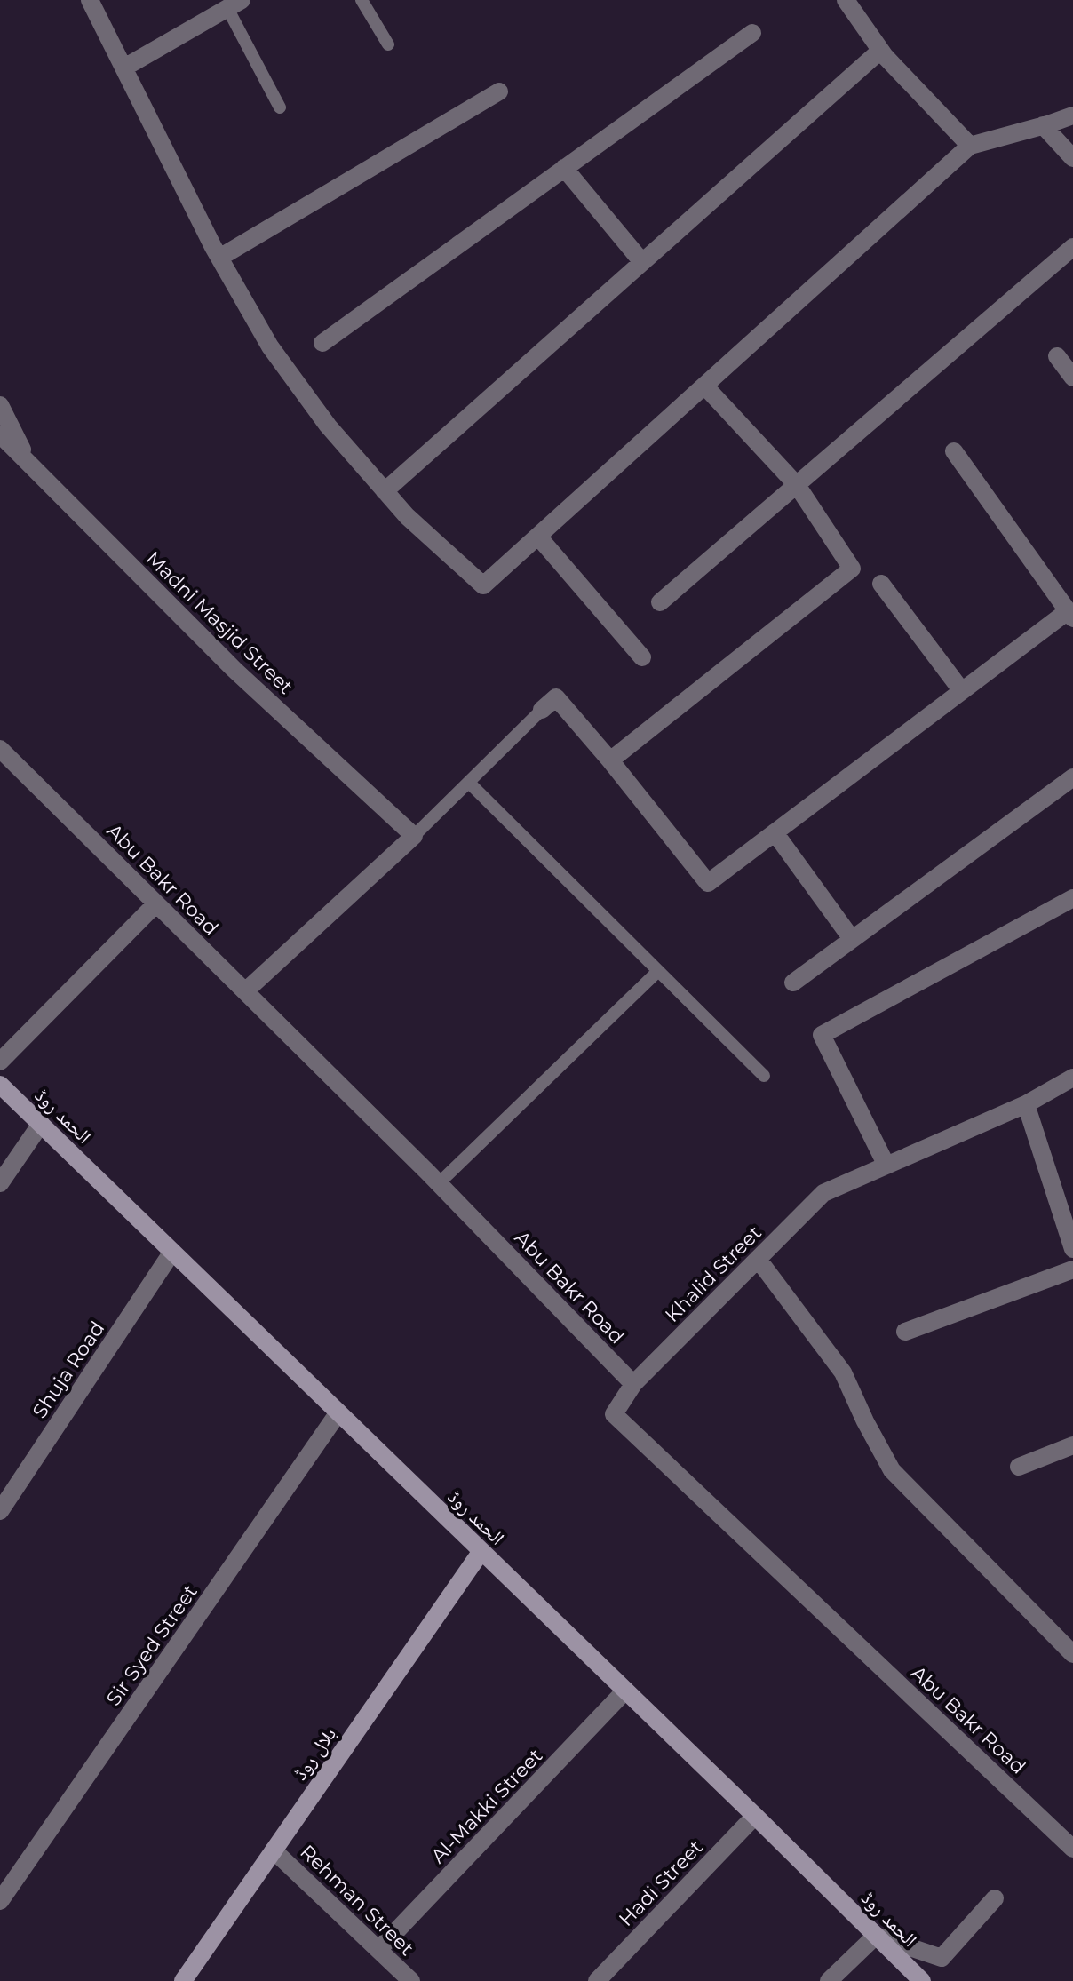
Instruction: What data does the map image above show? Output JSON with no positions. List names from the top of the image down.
{
  "streets": {
    "street": [
      "Madni Masjid Street",
      "Abu Bakr Road",
      "الحمد روڈ",
      "Khalid Street",
      "Shuja Road",
      "Sir Syed Street",
      "بلال روڈ",
      "Al-Makki Street",
      "Hadi Street",
      "Rehman Street"
    ]
  },
  "crossings": [
    ["Abu Bakr Road", "Khalid Street"],
    ["الحمد روڈ", "Shuja Road"],
    ["الحمد روڈ", "Sir Syed Street"],
    ["الحمد روڈ", "بلال روڈ"],
    ["الحمد روڈ", "Al-Makki Street"],
    ["الحمد روڈ", "Hadi Street"],
    ["بلال روڈ", "Rehman Street"],
    ["Al-Makki Street", "Rehman Street"]
  ]
}
